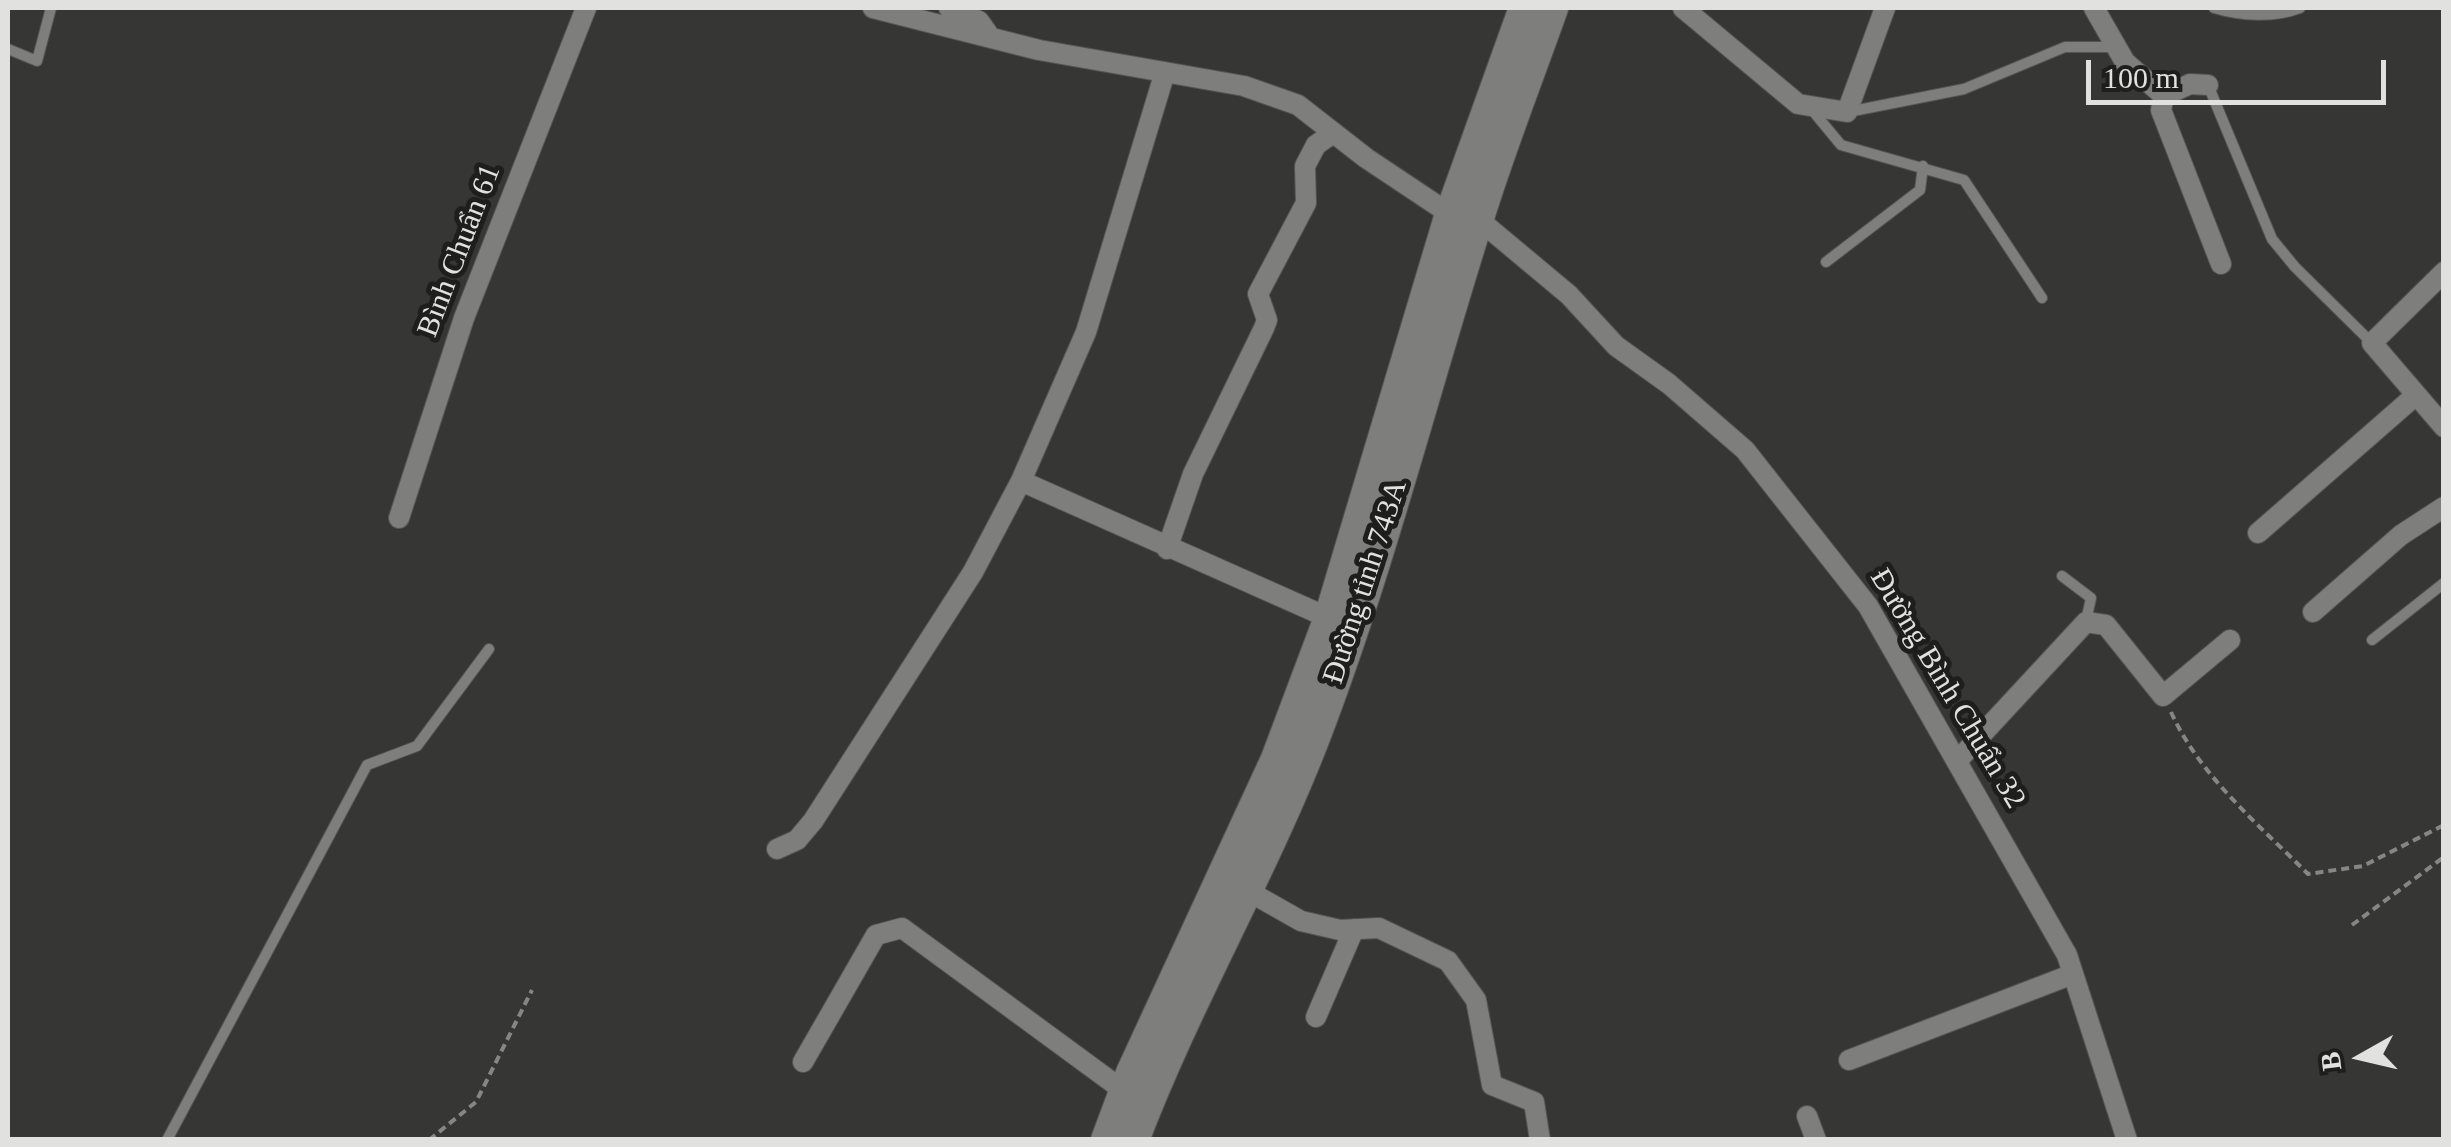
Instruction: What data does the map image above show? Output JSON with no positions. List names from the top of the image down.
{
  "streets": {
    "main road": ["Đường tỉnh 743A"],
    "street": ["Bình Chuẩn 61", "Đường Bình Chuẩn 32"]
  },
  "crossings": [
    ["Đường tỉnh 743A", "Đường Bình Chuẩn 32"]
  ],
  "scale_bar": "100 m",
  "north": "left"
}
